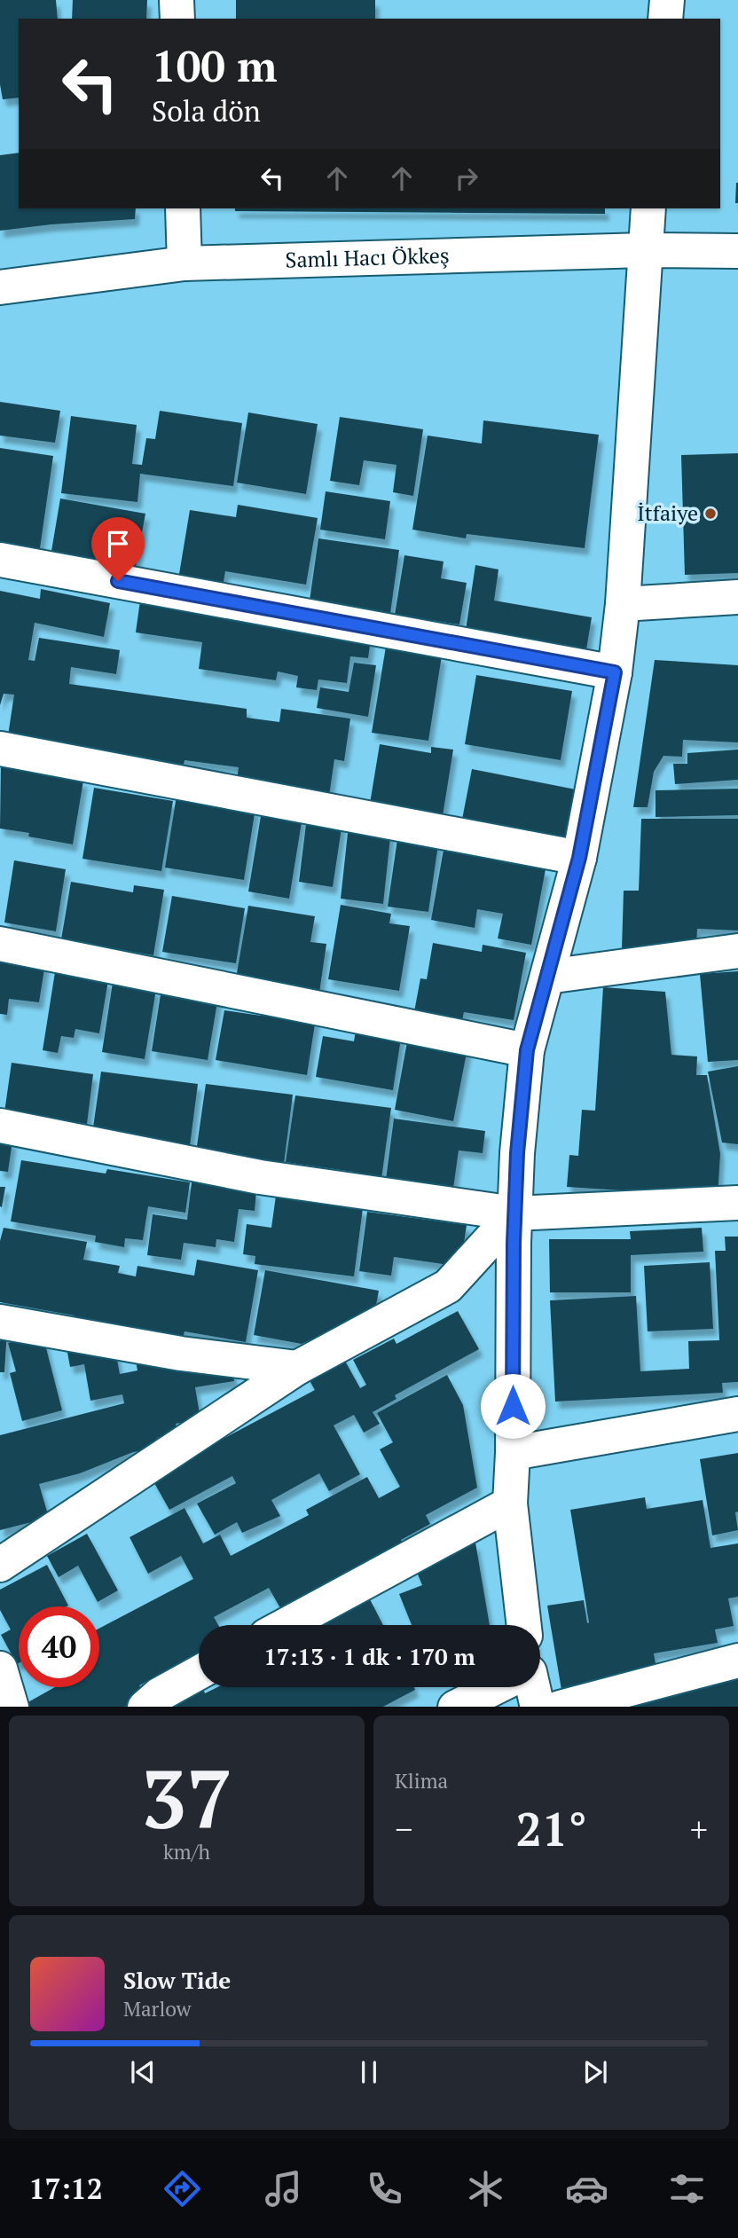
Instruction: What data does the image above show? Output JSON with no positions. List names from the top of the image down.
{
  "streets": {
    "street": ["Samlı Hacı Ökkeş"]
  },
  "places": ["İtfaiye"],
  "page": {
    "turn": ["100 m", "Sola dön"],
    "limit": "40",
    "trip": "17:13 · 1 dk · 170 m",
    "tile": [
      ["37", "km/h"],
      "Klima"
    ],
    "heat": ["−", "21°", "+"],
    "song": ["Slow Tide", "Marlow"],
    "tabs": "17:12"
  }
}
